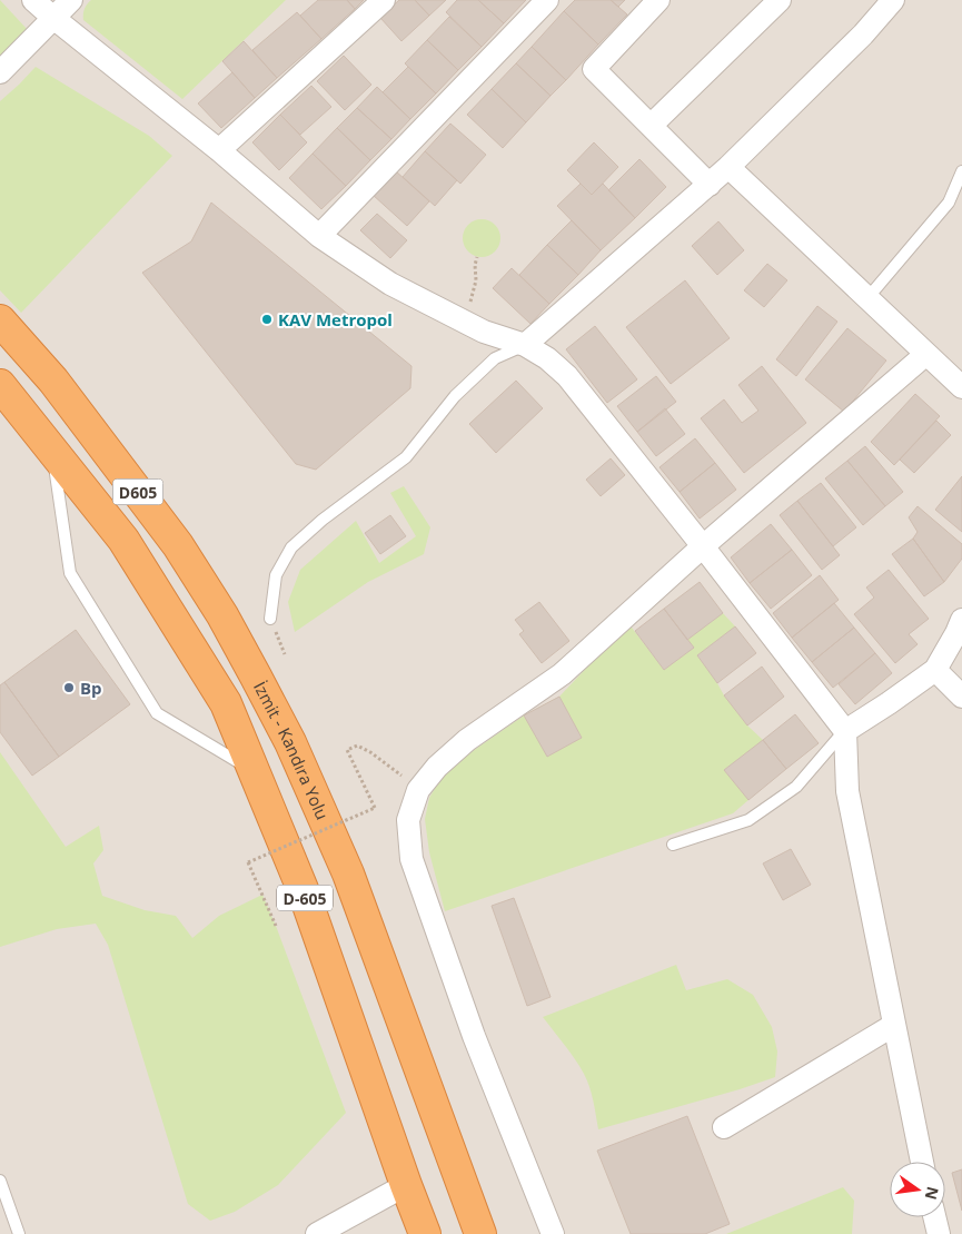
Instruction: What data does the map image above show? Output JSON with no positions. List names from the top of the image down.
{
  "streets": {
    "highway": ["D605", "İzmit - Kandıra Yolu", "D-605"]
  },
  "crossings": [
    ["D605", "D-605"]
  ],
  "places": ["KAV Metropol", "Bp"],
  "north": "right"
}
